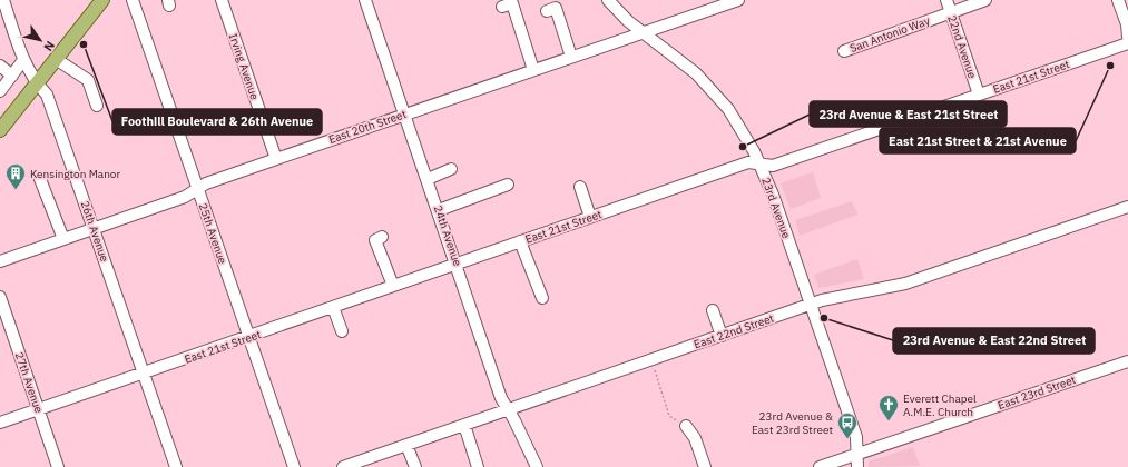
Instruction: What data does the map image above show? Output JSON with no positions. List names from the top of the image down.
{
  "streets": {
    "street": [
      "San Antonio Way",
      "22nd Avenue",
      "Irving Avenue",
      "East 21st Street",
      "East 20th Street",
      "23rd Avenue",
      "26th Avenue",
      "25th Avenue",
      "24th Avenue",
      "East 22nd Street",
      "27th Avenue",
      "East 23rd Street"
    ]
  },
  "crossings": [
    ["San Antonio Way", "22nd Avenue"],
    ["22nd Avenue", "East 21st Street"],
    ["Irving Avenue", "East 20th Street"],
    ["East 21st Street", "23rd Avenue"],
    ["East 21st Street", "26th Avenue"],
    ["East 21st Street", "25th Avenue"],
    ["East 21st Street", "24th Avenue"],
    ["East 21st Street", "27th Avenue"],
    ["East 20th Street", "23rd Avenue"],
    ["East 20th Street", "26th Avenue"],
    ["East 20th Street", "25th Avenue"],
    ["East 20th Street", "24th Avenue"],
    ["23rd Avenue", "East 22nd Street"],
    ["23rd Avenue", "East 23rd Street"],
    ["24th Avenue", "East 22nd Street"]
  ],
  "places": {
    "other": [
      "Foothill Boulevard & 26th Avenue",
      "East 21st Street & 21st Avenue",
      "23rd Avenue & East 21st Street",
      "23rd Avenue & East 22nd Street"
    ],
    "building": ["Kensington Manor"],
    "church": ["Everett Chapel A.M.E. Church"],
    "bus stop": ["23rd Avenue & East 23rd Street"]
  },
  "north": "bottom right"
}
